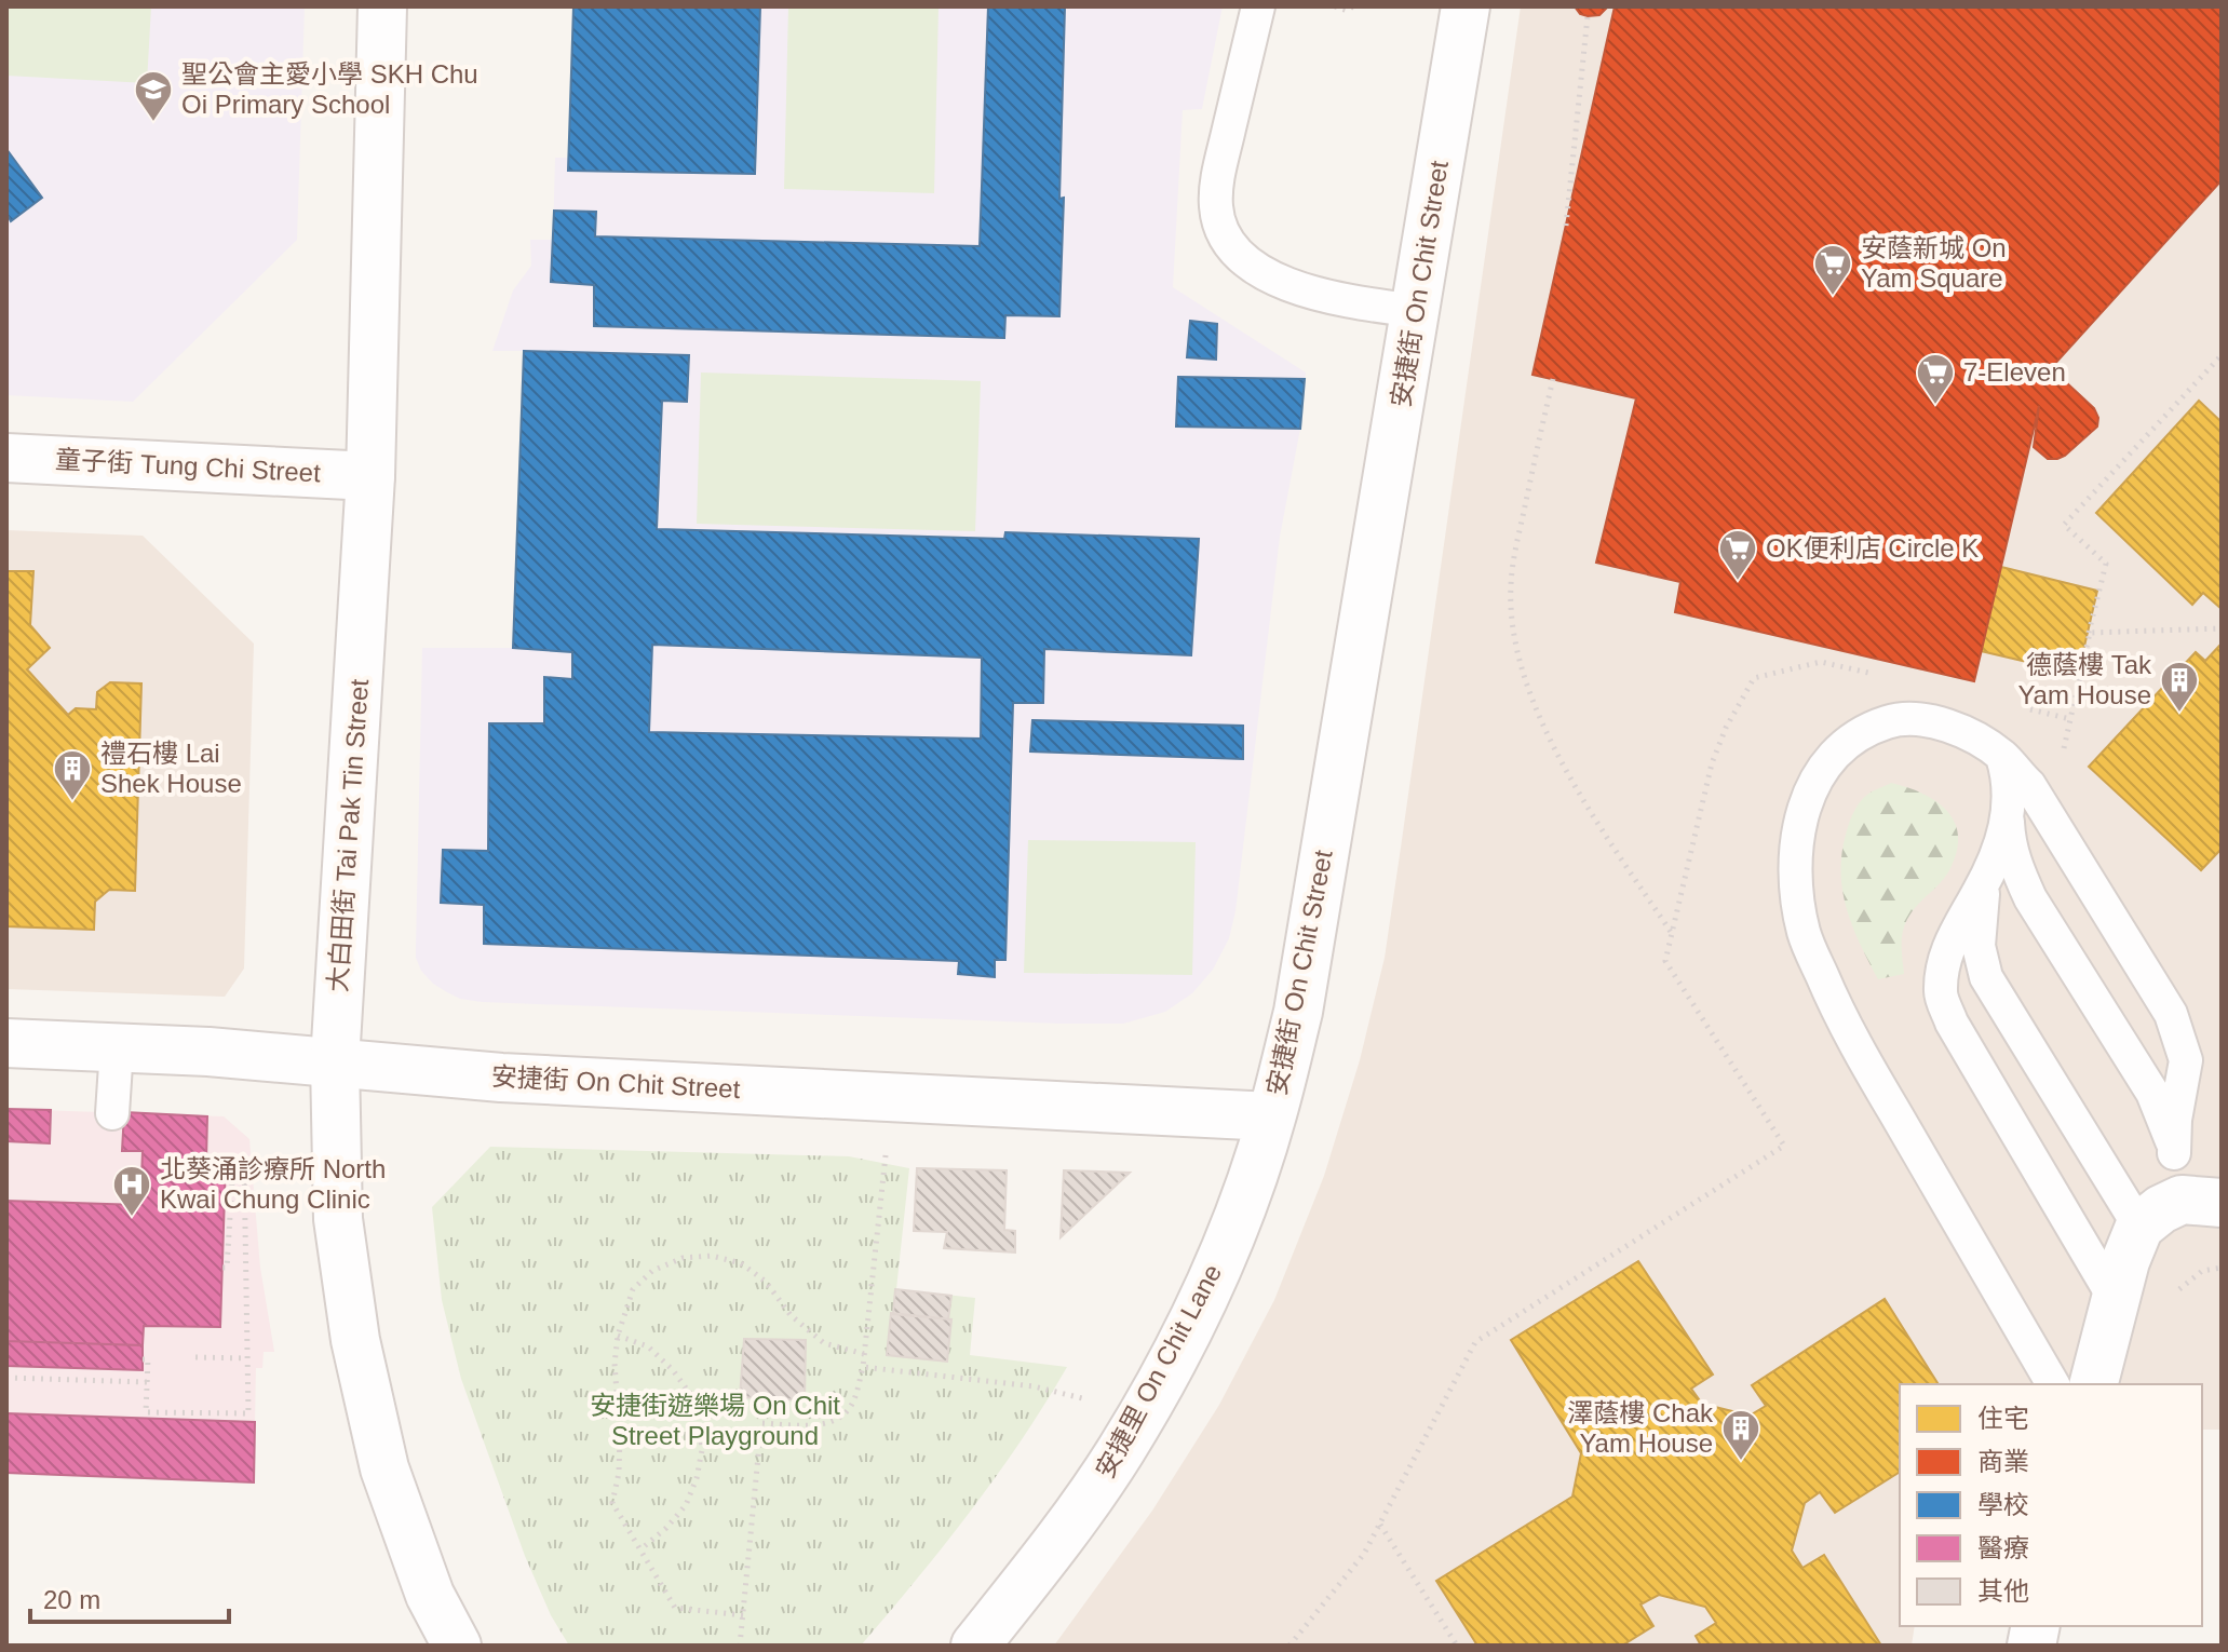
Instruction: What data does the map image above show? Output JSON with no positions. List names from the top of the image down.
{
  "streets": {
    "street": [
      "安捷街 On Chit Street",
      "童子街 Tung Chi Street",
      "大白田街 Tai Pak Tin Street",
      "安捷里 On Chit Lane"
    ]
  },
  "crossings": [
    ["安捷街 On Chit Street", "大白田街 Tai Pak Tin Street"],
    ["安捷街 On Chit Street", "安捷里 On Chit Lane"],
    ["童子街 Tung Chi Street", "大白田街 Tai Pak Tin Street"]
  ],
  "parks": ["安捷街遊樂場 On Chit Street Playground"],
  "places": {
    "school or university": ["聖公會主愛小學 SKH Chu Oi Primary School"],
    "supermarket": ["安蔭新城 On Yam Square", "7-Eleven", "OK便利店 Circle K"],
    "building": ["德蔭樓 Tak Yam House", "禮石樓 Lai Shek House", "澤蔭樓 Chak Yam House"],
    "hospital": ["北葵涌診療所 North Kwai Chung Clinic"]
  },
  "legend": [
    "住宅",
    "商業",
    "學校",
    "醫療",
    "其他"
  ],
  "scale_bar": "20 m"
}
